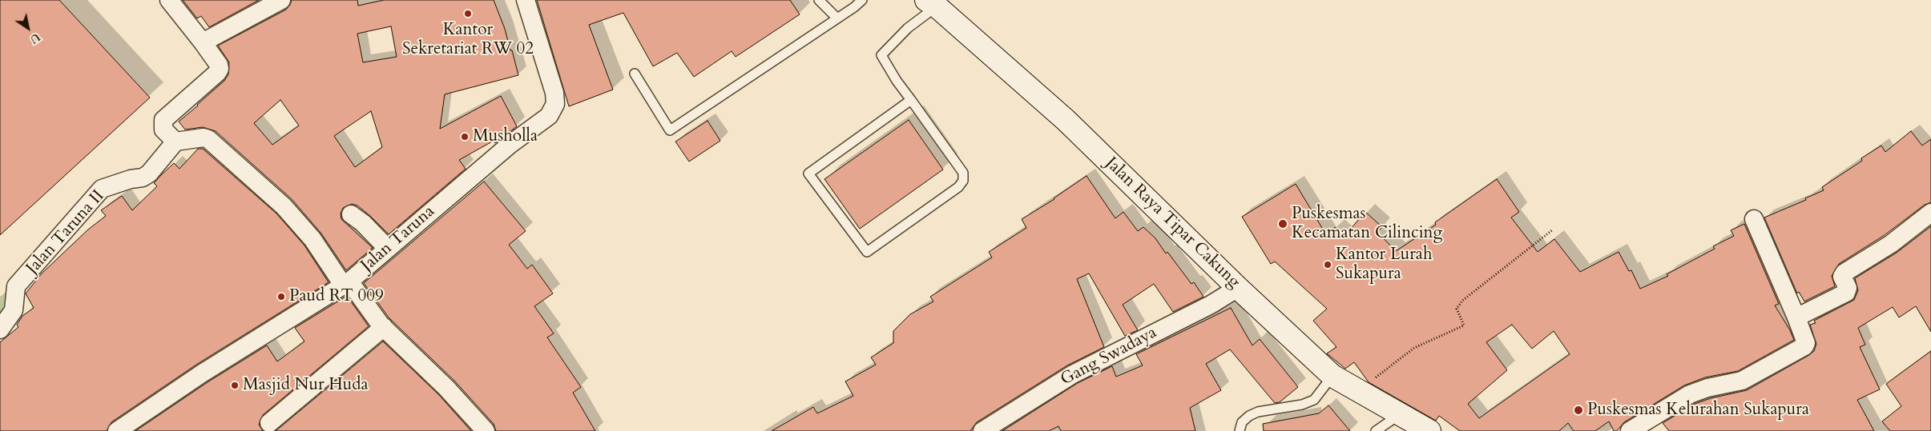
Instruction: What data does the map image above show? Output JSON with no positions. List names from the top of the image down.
{
  "streets": {
    "street": [
      "Jalan Raya Tipar Cakung",
      "Jalan Taruna II",
      "Jalan Taruna",
      "Gang Swadaya"
    ]
  },
  "crossings": [
    ["Jalan Raya Tipar Cakung", "Gang Swadaya"]
  ],
  "places": [
    "Kantor Sekretariat RW 02",
    "Musholla",
    "Puskesmas Kecamatan Cilincing",
    "Kantor Lurah Sukapura",
    "Paud RT 009",
    "Masjid Nur Huda",
    "Puskesmas Kelurahan Sukapura"
  ],
  "north": "bottom right"
}
